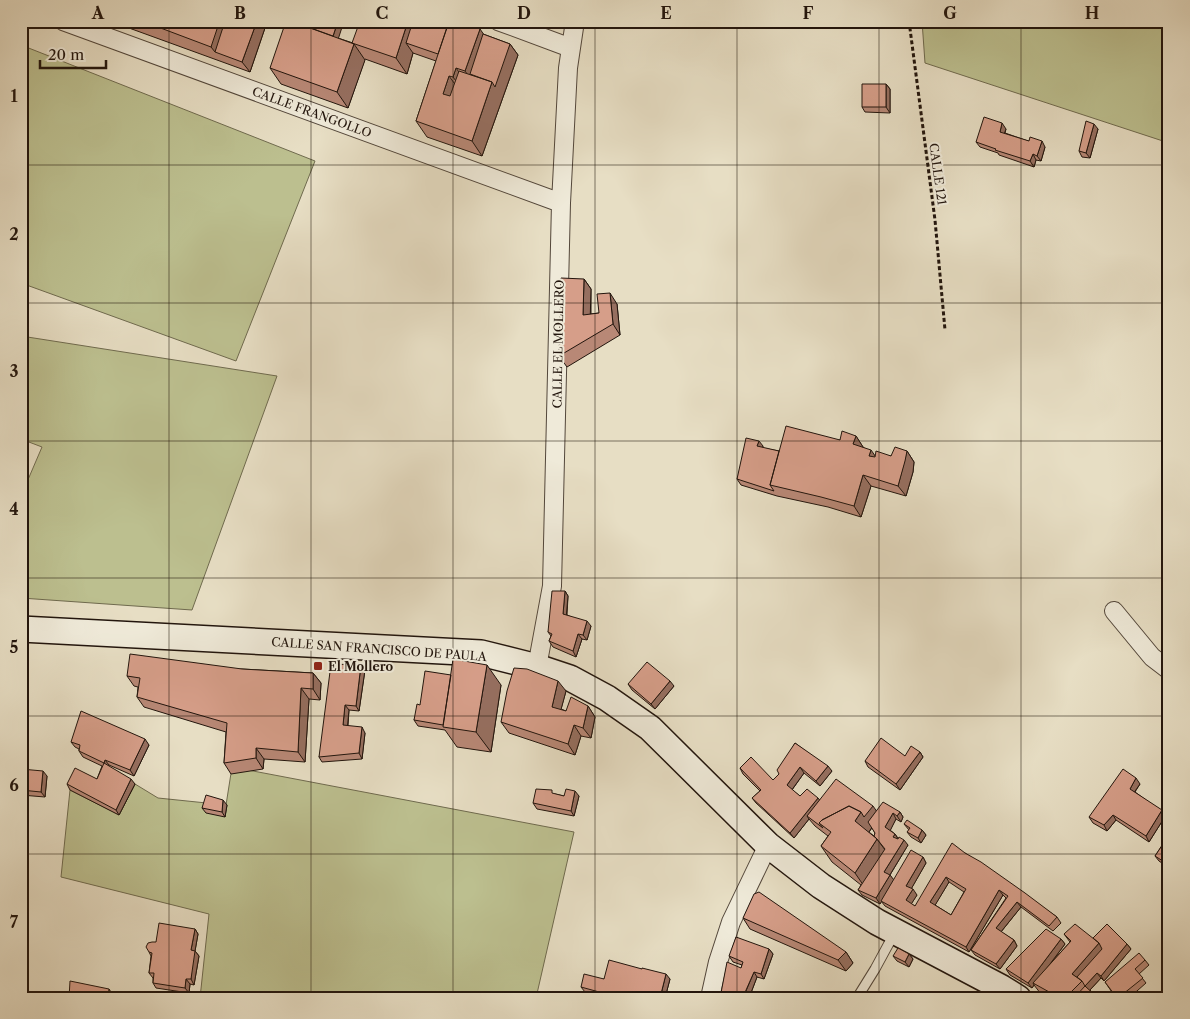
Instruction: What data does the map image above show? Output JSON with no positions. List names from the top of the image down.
{
  "streets": {
    "main road": ["CALLE SAN FRANCISCO DE PAULA"],
    "street": ["CALLE FRANGOLLO", "CALLE EL MOLLERO"],
    "path": ["CALLE 121"]
  },
  "crossings": [
    ["CALLE FRANGOLLO", "CALLE EL MOLLERO"],
    ["CALLE EL MOLLERO", "CALLE SAN FRANCISCO DE PAULA"]
  ],
  "places": {
    "transit": ["El Mollero"]
  },
  "scale_bar": "20 m",
  "grid": {
    "columns": [
      "A",
      "B",
      "C",
      "D",
      "E",
      "F",
      "G",
      "H"
    ],
    "rows": [
      "1",
      "2",
      "3",
      "4",
      "5",
      "6",
      "7"
    ]
  }
}
